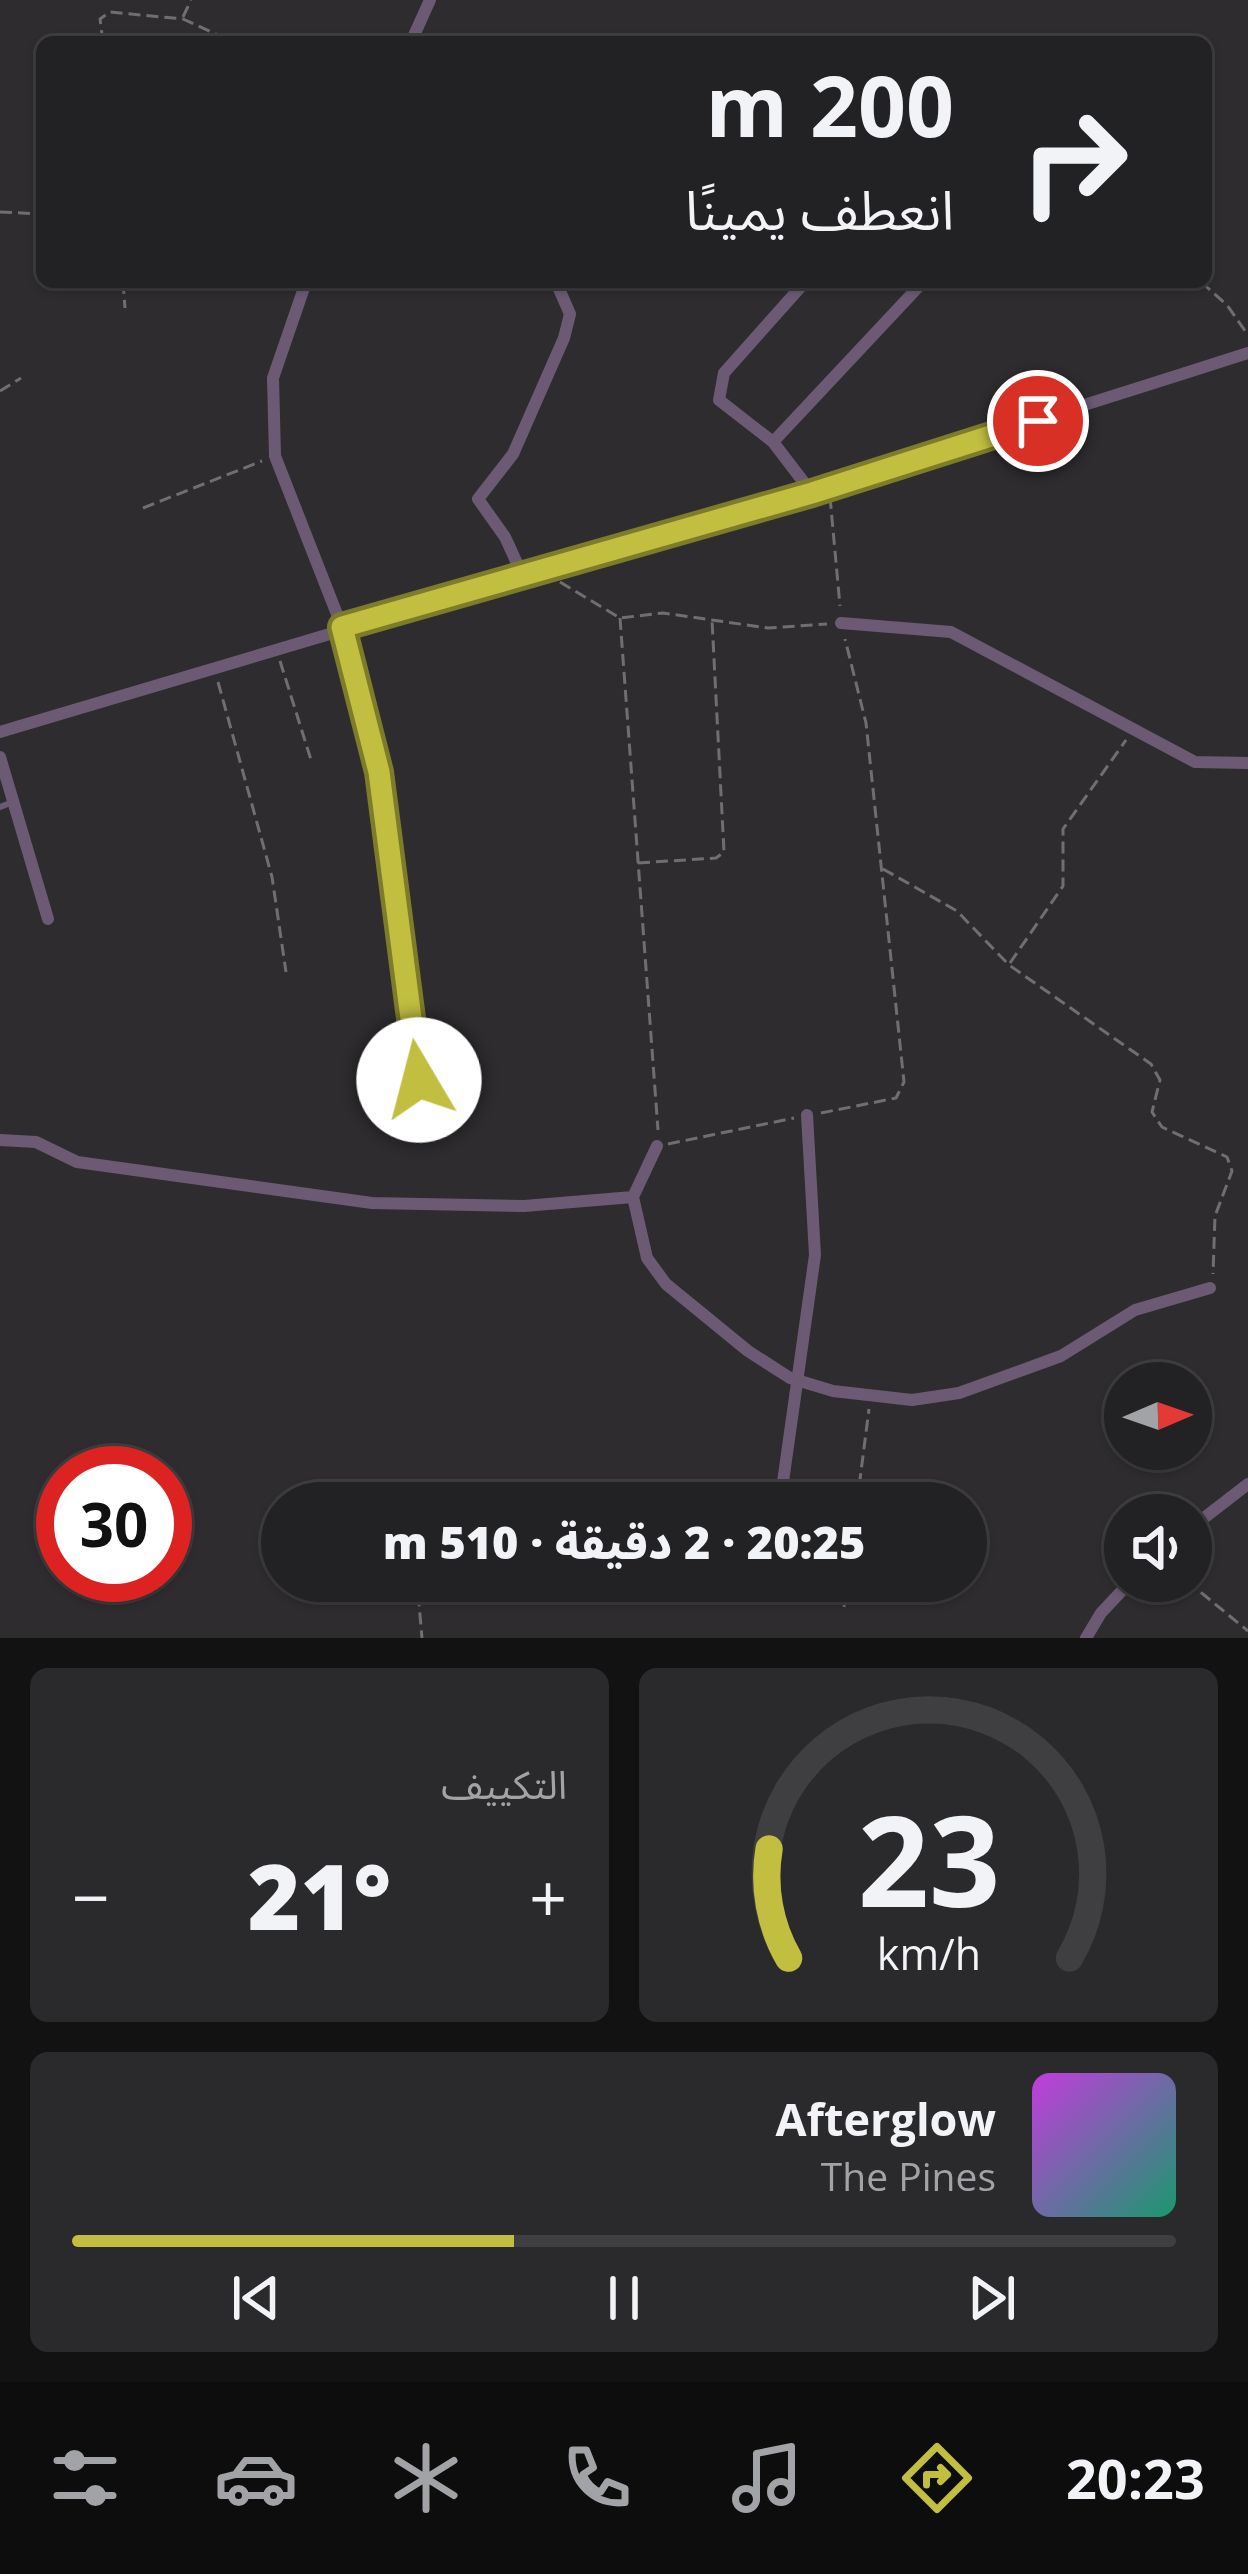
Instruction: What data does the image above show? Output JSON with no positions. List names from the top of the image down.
{
  "north": "right",
  "page": {
    "turn": ["200 m", "انعطف يمينًا"],
    "limit": "30",
    "trip": "20:25 · 2 دقيقة · 510 m",
    "tile": "التكييف",
    "heat": ["−", "21°", "+"],
    "song": ["Afterglow", "The Pines"],
    "tabs": "20:23",
    "gauge": ["23", "km/h"]
  }
}
